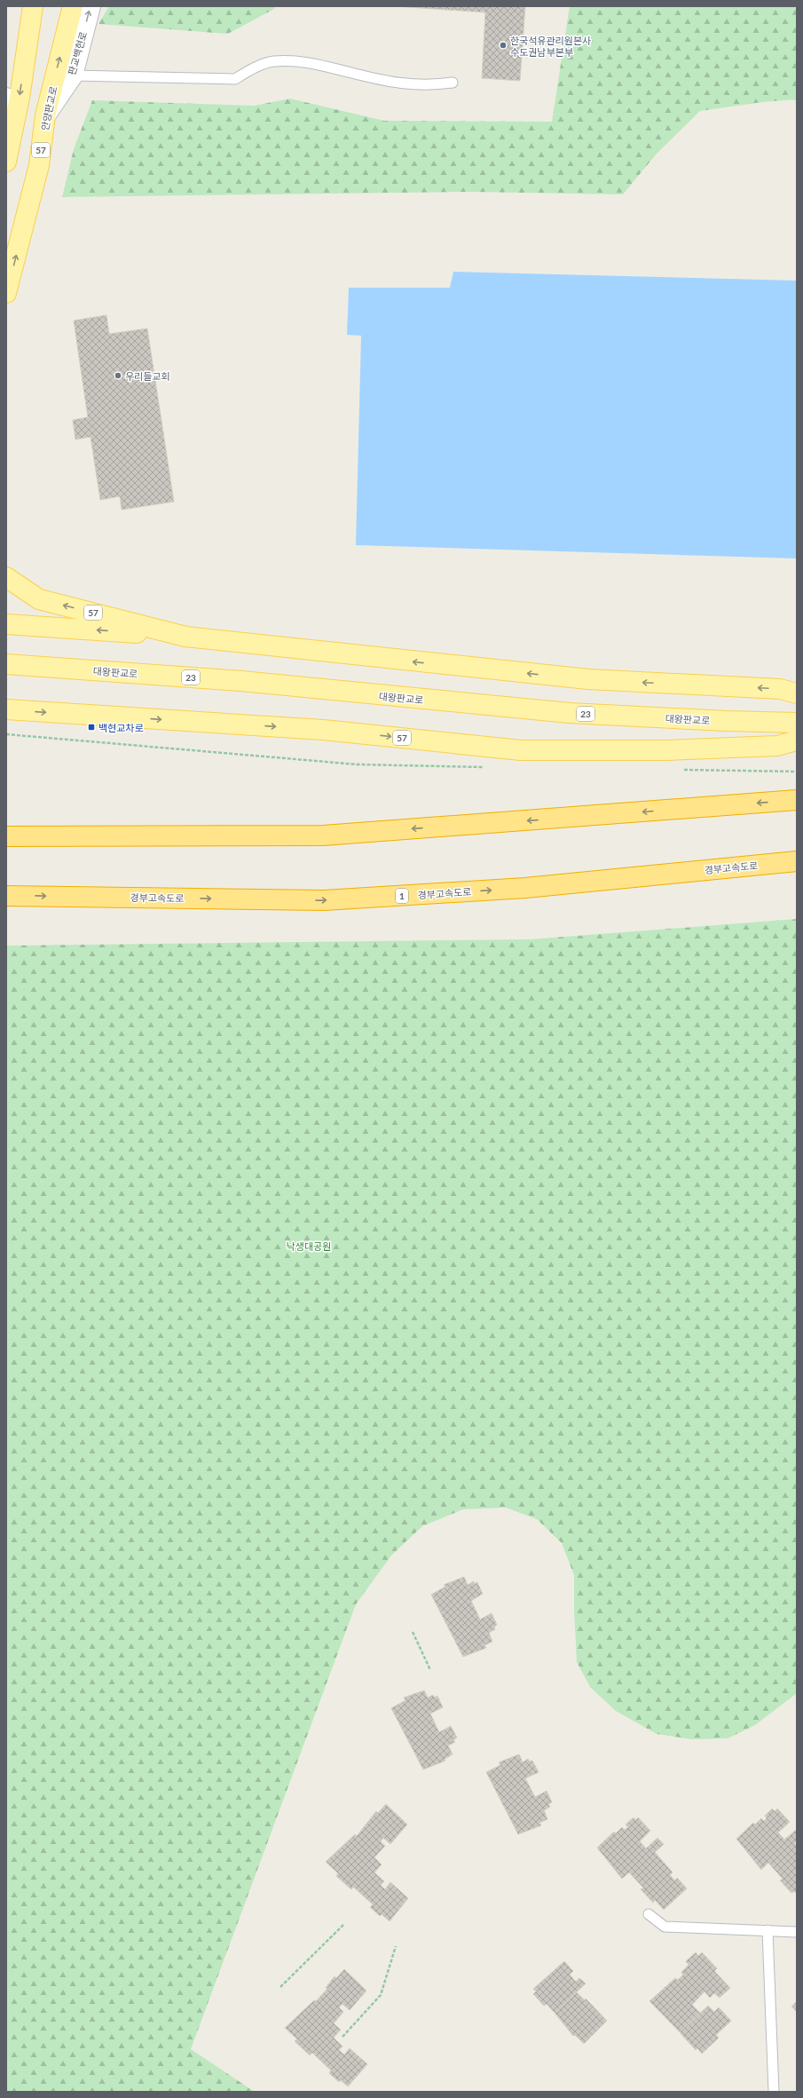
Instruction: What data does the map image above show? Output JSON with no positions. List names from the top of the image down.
{
  "streets": {
    "highway": ["경부고속도로", "1"],
    "main road": [
      "안양판교로",
      "57",
      "대왕판교로",
      "23"
    ],
    "street": ["판교백현로"]
  },
  "crossings": [
    ["판교백현로", "안양판교로"]
  ],
  "one_way": ["판교백현로"],
  "parks": ["낙생대공원"],
  "places": {
    "other": ["한국석유관리원본사 수도권남부본부", "우리들교회"],
    "transit": ["백현교차로"]
  }
}
